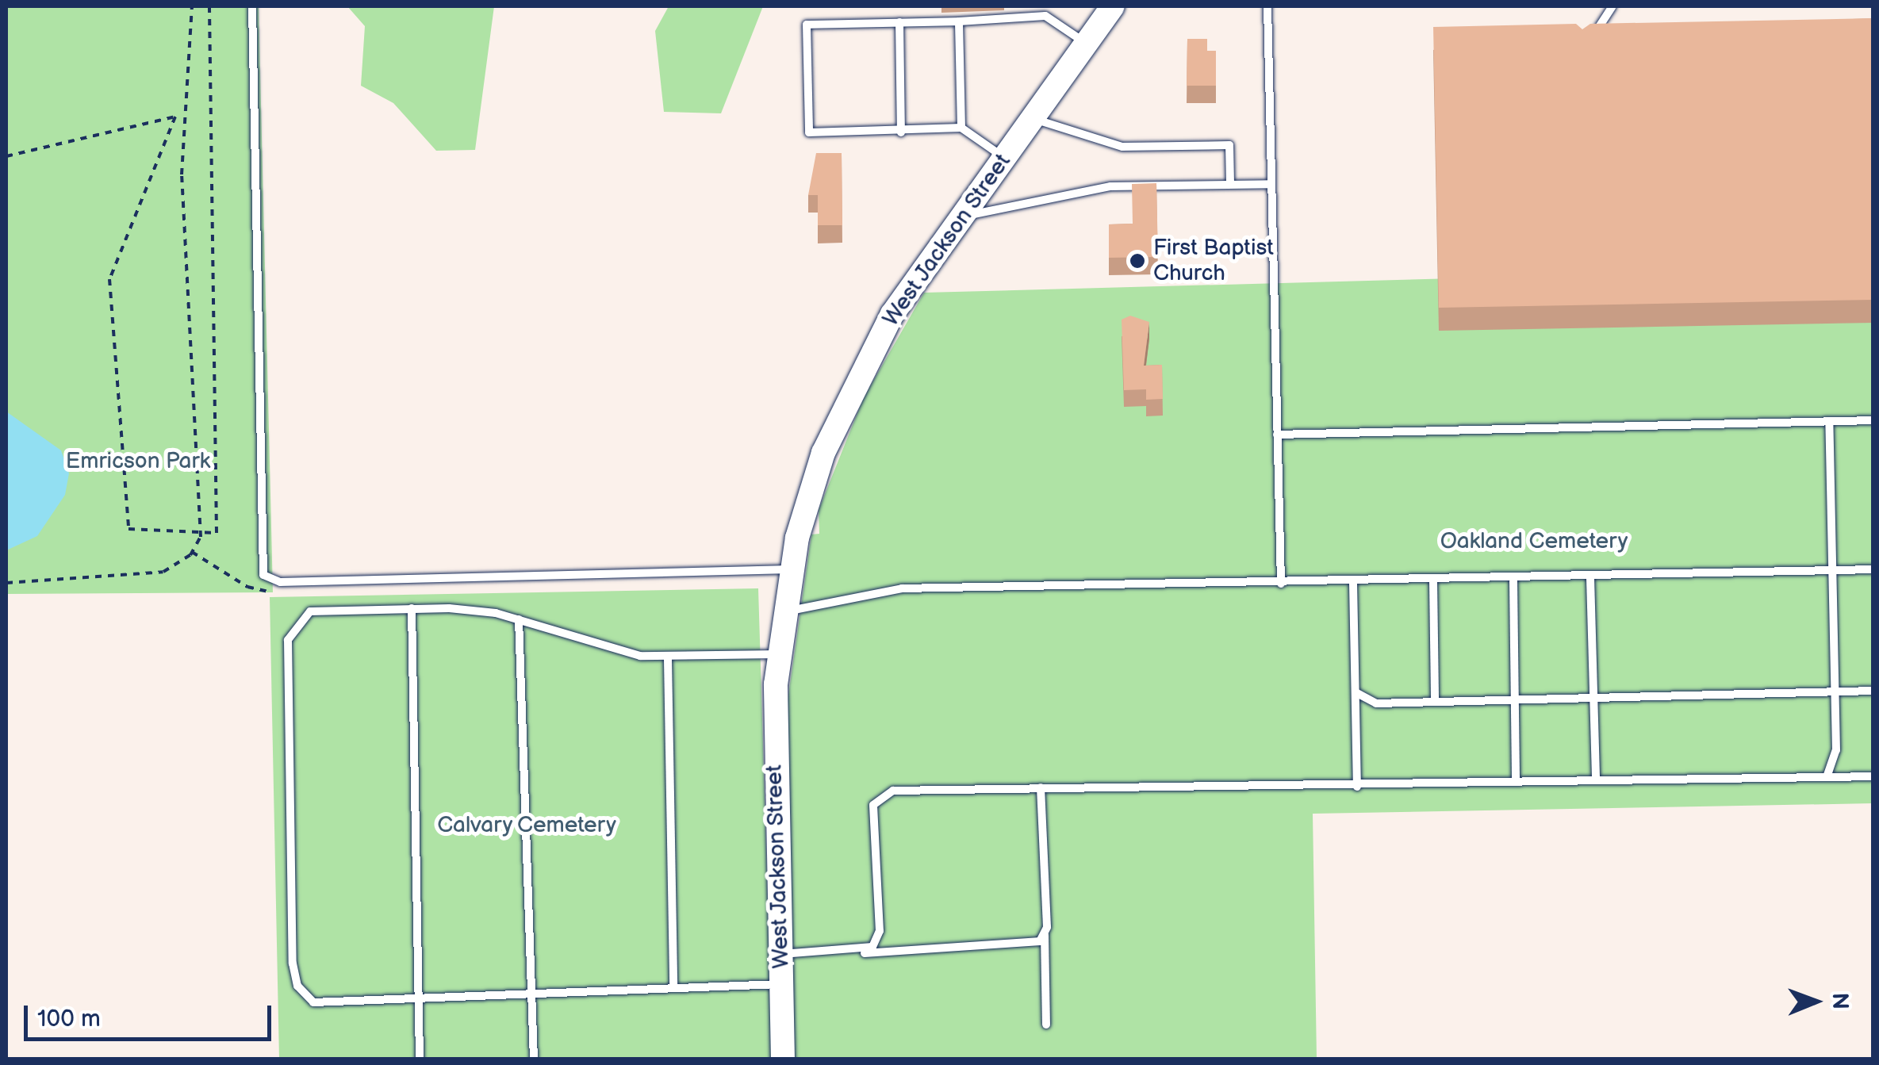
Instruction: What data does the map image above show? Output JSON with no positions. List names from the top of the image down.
{
  "streets": {
    "street": ["West Jackson Street"]
  },
  "parks": ["Emricson Park", "Oakland Cemetery", "Calvary Cemetery"],
  "places": ["First Baptist Church"],
  "scale_bar": "100 m",
  "north": "right"
}
